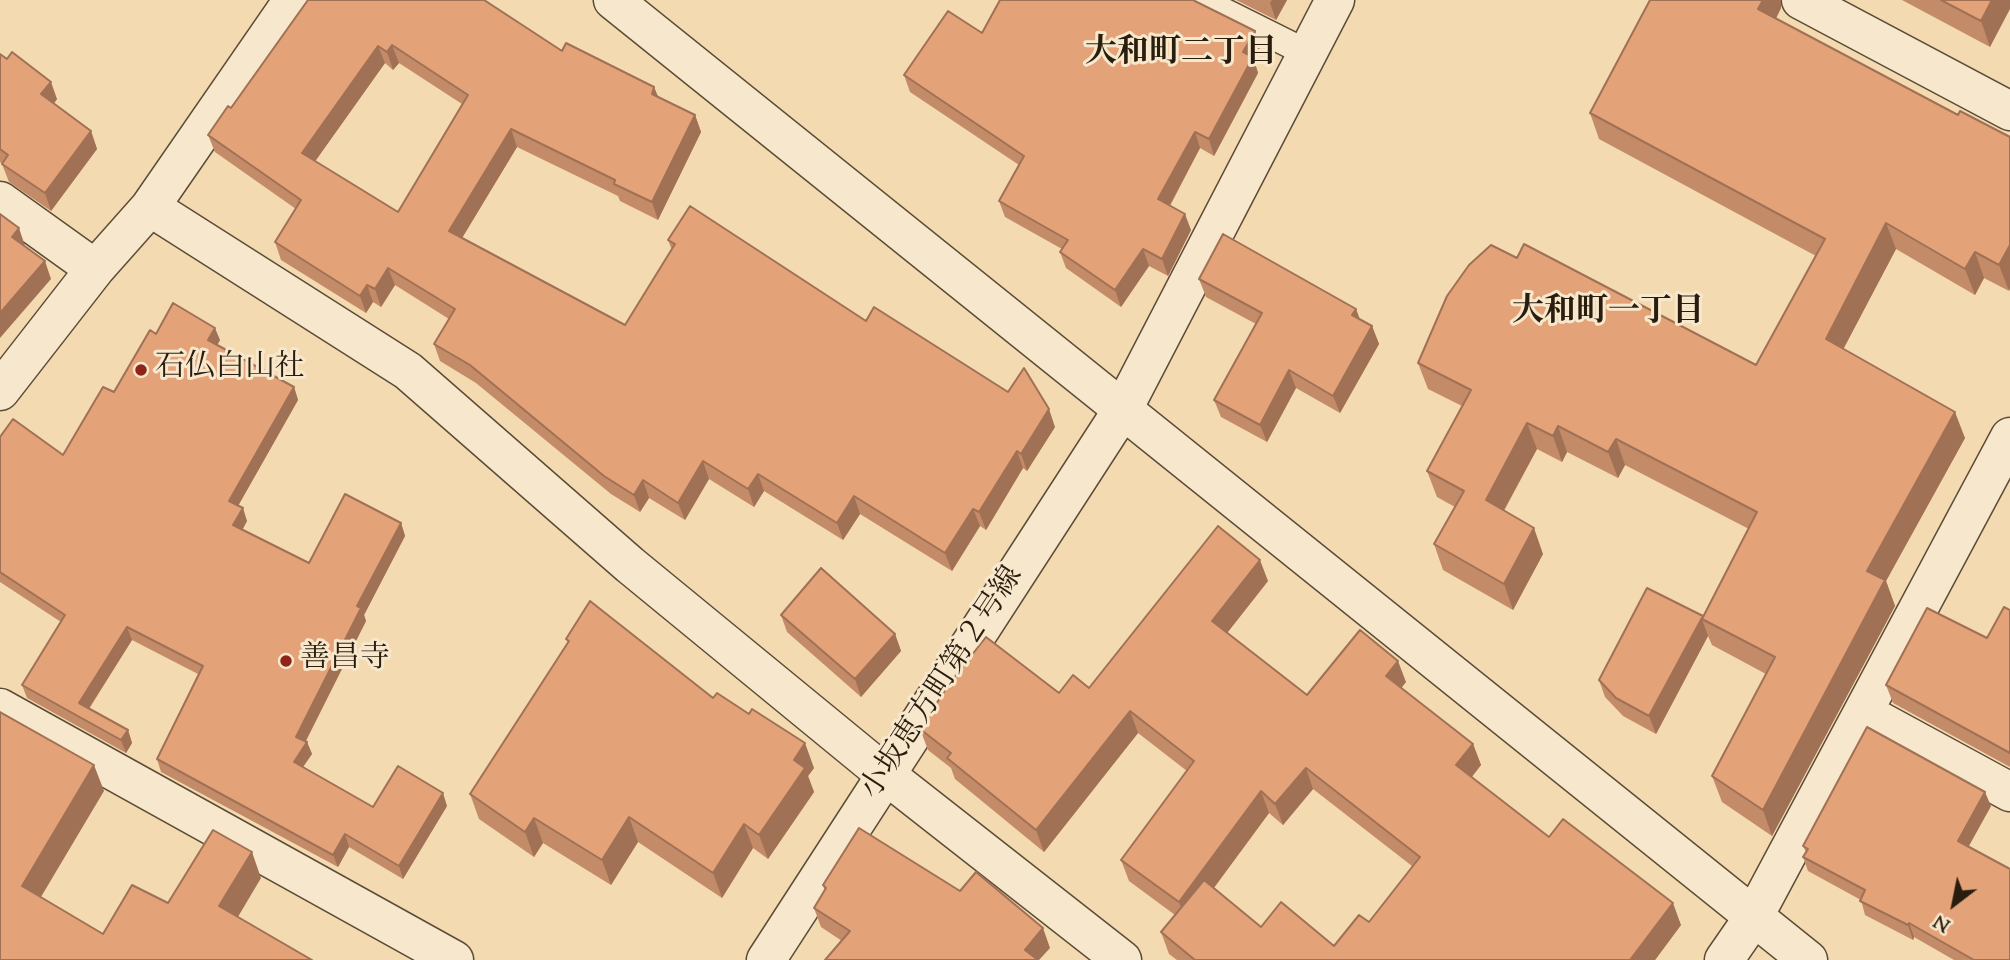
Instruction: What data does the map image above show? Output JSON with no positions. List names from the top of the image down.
{
  "streets": {
    "street": ["小坂恵方町第２号線"]
  },
  "districts": ["大和町二丁目", "大和町一丁目"],
  "places": ["石仏白山社", "善昌寺"],
  "north": "bottom left"
}
